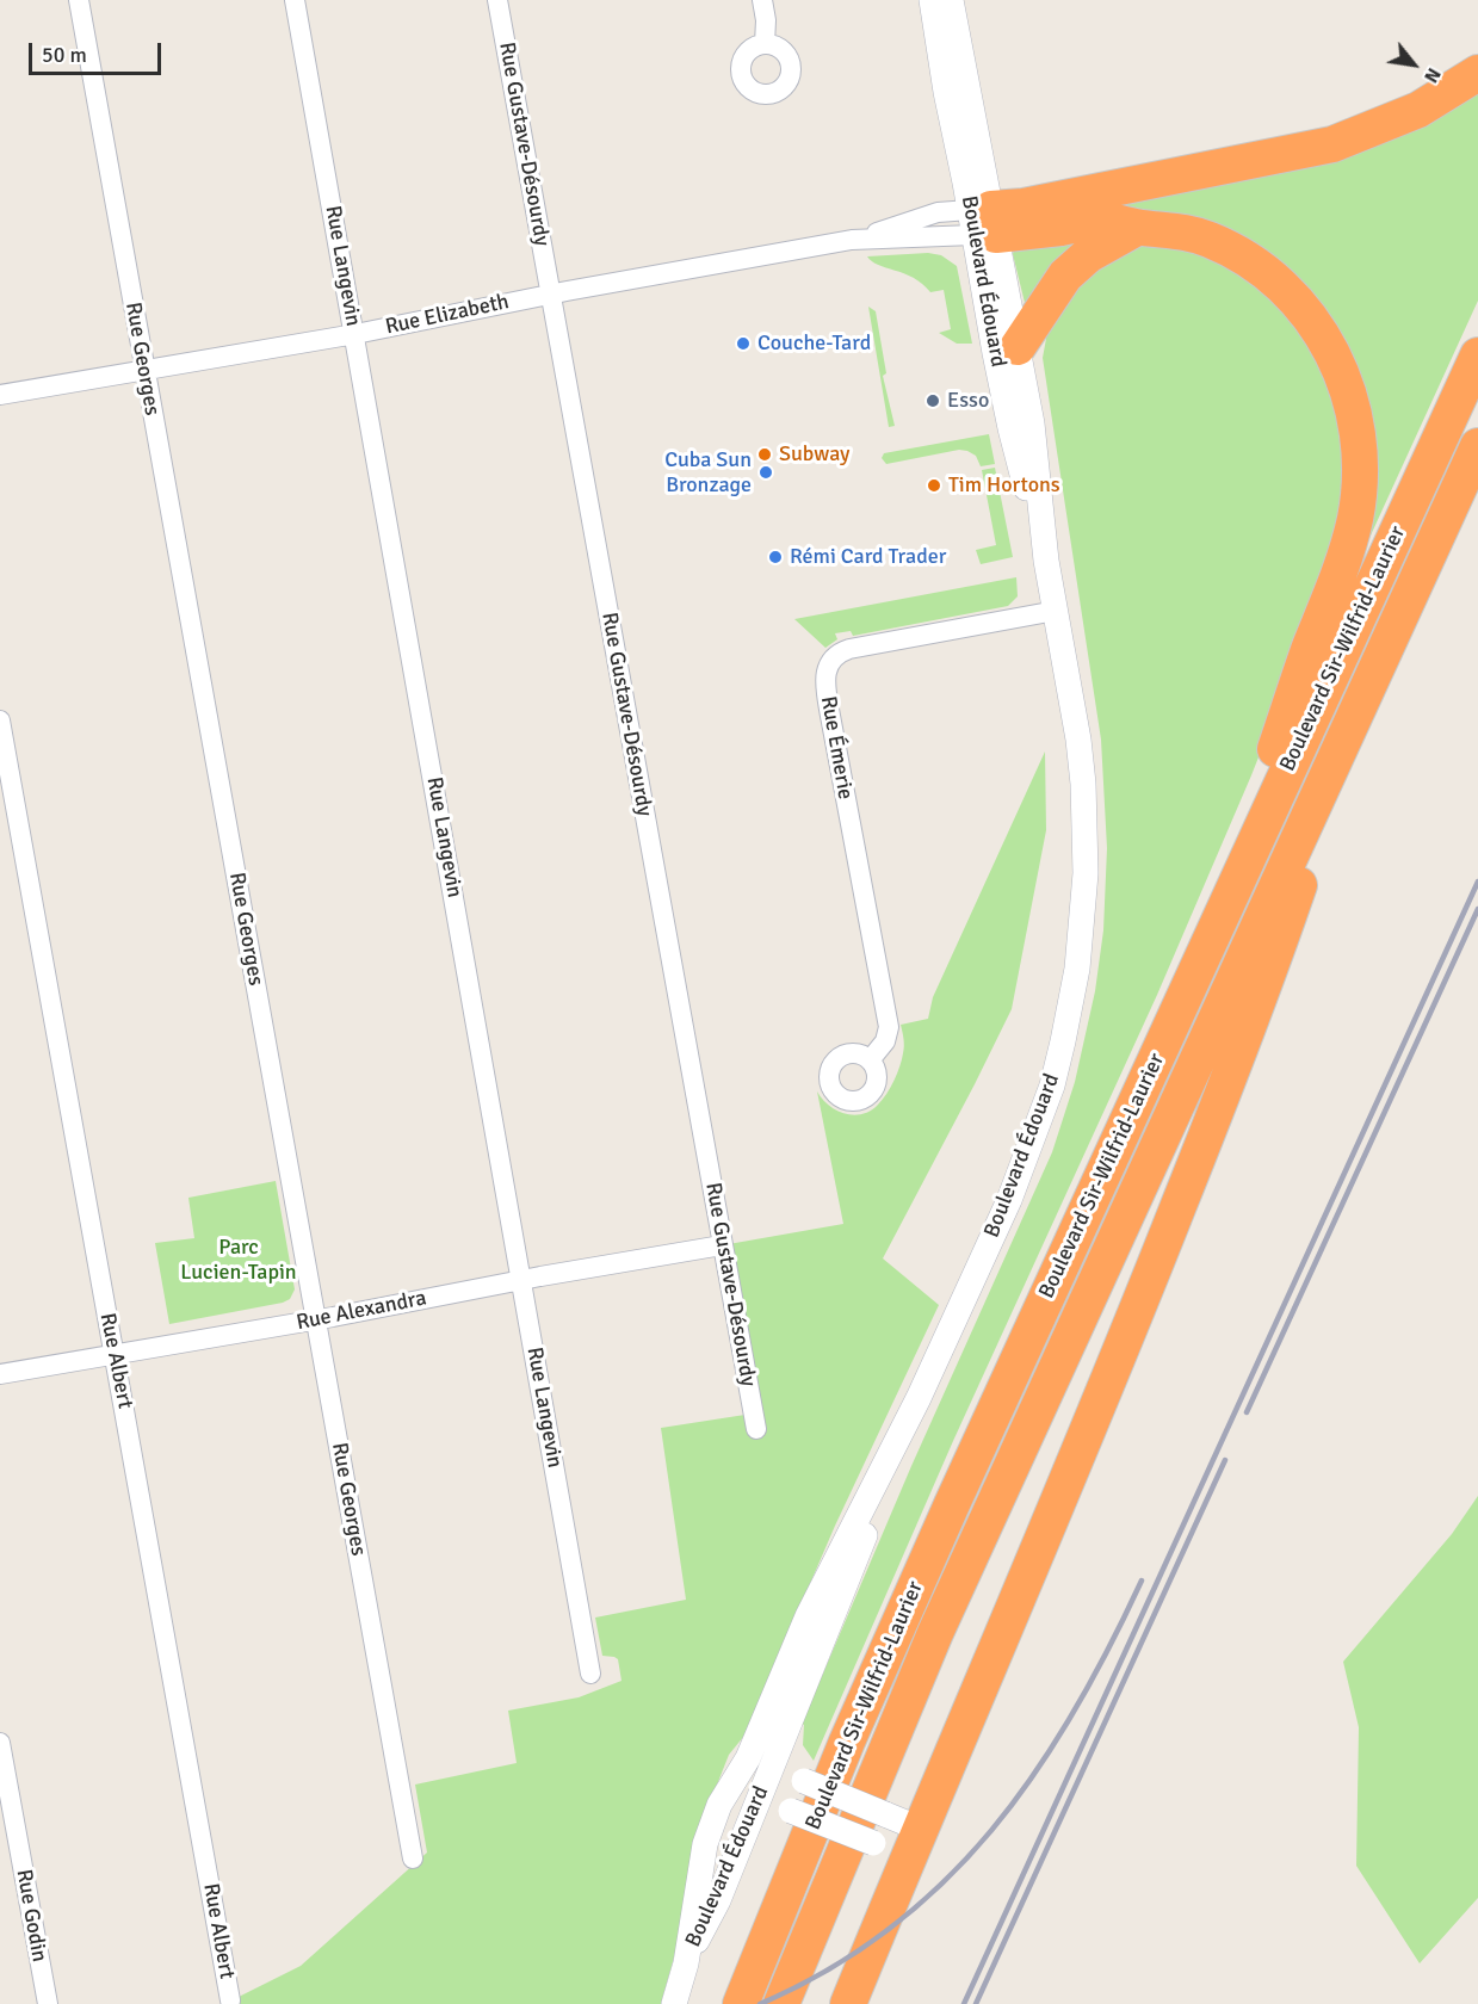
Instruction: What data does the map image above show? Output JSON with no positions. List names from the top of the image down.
{
  "streets": {
    "highway": ["Boulevard Sir-Wilfrid-Laurier"],
    "street": [
      "Rue Gustave-Désourdy",
      "Rue Langevin",
      "Boulevard Édouard",
      "Rue Elizabeth",
      "Rue Georges",
      "Rue Émerie",
      "Rue Alexandra",
      "Rue Albert",
      "Rue Godin"
    ]
  },
  "crossings": [
    ["Rue Gustave-Désourdy", "Rue Elizabeth"],
    ["Rue Gustave-Désourdy", "Rue Alexandra"],
    ["Rue Langevin", "Rue Elizabeth"],
    ["Rue Langevin", "Rue Alexandra"],
    ["Boulevard Édouard", "Rue Elizabeth"],
    ["Boulevard Édouard", "Rue Émerie"],
    ["Rue Elizabeth", "Rue Georges"],
    ["Rue Georges", "Rue Alexandra"],
    ["Rue Alexandra", "Rue Albert"]
  ],
  "parks": ["Parc Lucien-Tapin"],
  "places": [
    "Couche-Tard",
    "Esso",
    "Subway",
    "Cuba Sun Bronzage",
    "Tim Hortons",
    "Rémi Card Trader"
  ],
  "scale_bar": "50 m",
  "north": "bottom right"
}
